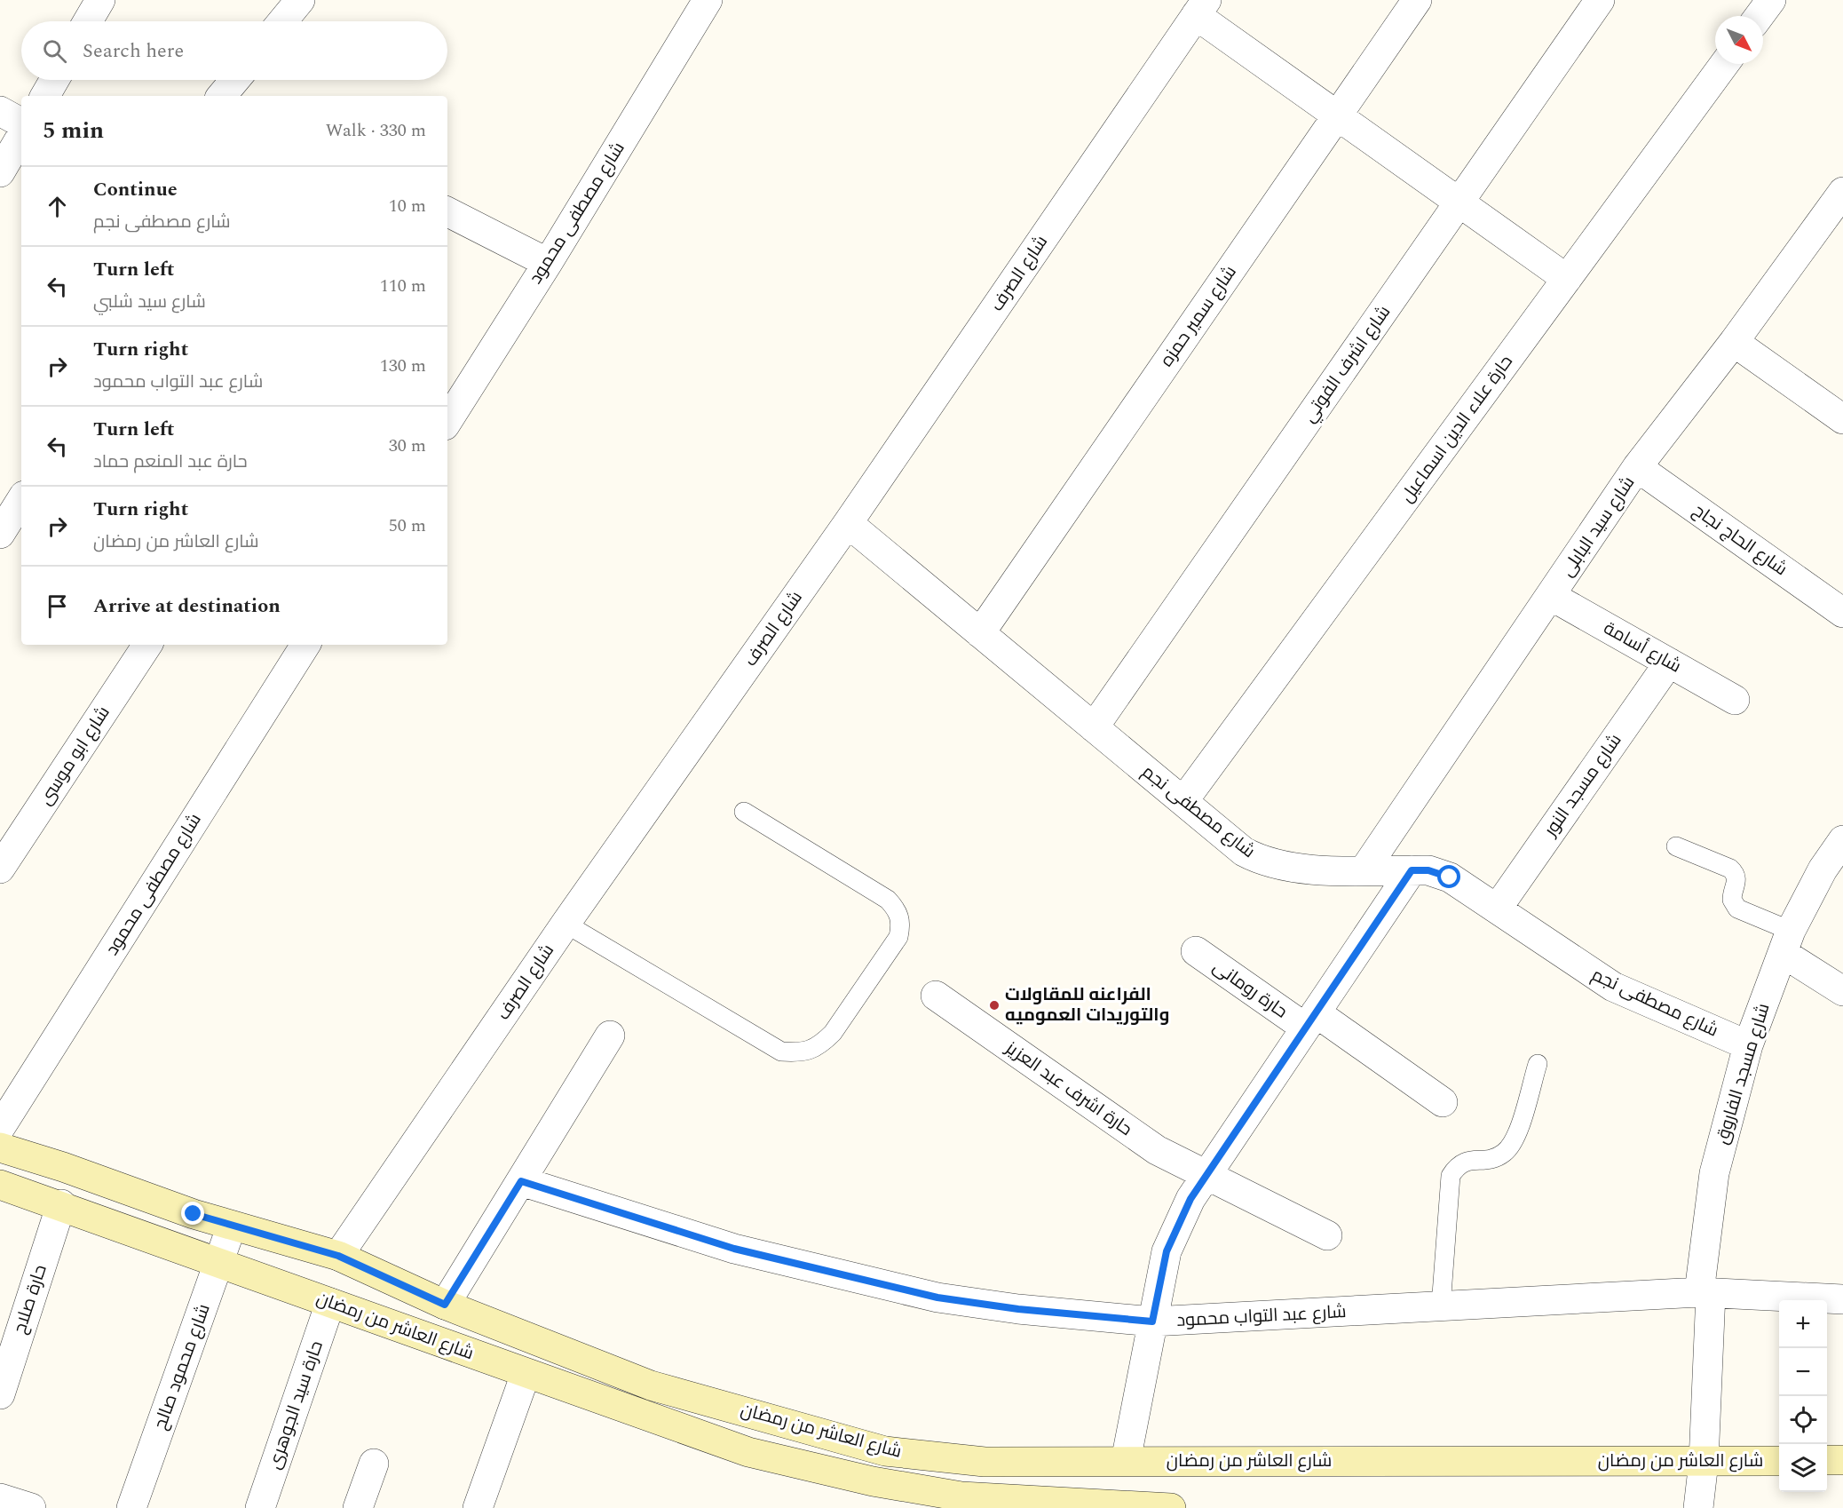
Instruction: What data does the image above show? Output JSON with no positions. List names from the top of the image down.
{
  "streets": {
    "main road": ["شارع العاشر من رمضان"],
    "street": [
      "شارع مصطفى محمود",
      "شارع الصرف",
      "شارع سمير حمزه",
      "شارع اشرف الفوتي",
      "حارة علاء الدين اسماعيل",
      "شارع سيد البابلى",
      "شارع الحاج نجاح",
      "شارع أسامة",
      "شارع ابو موسى",
      "شارع مسجد النور",
      "شارع مصطفى نجم",
      "حارة رومانى",
      "شارع مسجد الفاروق",
      "حارة اشرف عبد العزيز",
      "حارة صلاح",
      "شارع عبد التواب محمود",
      "شارع محمود صالح",
      "حارة سيد الجوهرى"
    ]
  },
  "crossings": [
    ["شارع الصرف", "شارع مصطفى نجم"],
    ["شارع الصرف", "شارع العاشر من رمضان"],
    ["شارع سمير حمزه", "شارع مصطفى نجم"],
    ["شارع اشرف الفوتي", "شارع مصطفى نجم"],
    ["حارة علاء الدين اسماعيل", "شارع مصطفى نجم"],
    ["شارع سيد البابلى", "شارع الحاج نجاح"],
    ["شارع سيد البابلى", "شارع أسامة"],
    ["شارع سيد البابلى", "شارع مصطفى نجم"],
    ["شارع أسامة", "شارع مسجد النور"],
    ["شارع مسجد النور", "شارع مصطفى نجم"],
    ["شارع مصطفى نجم", "شارع مسجد الفاروق"],
    ["شارع مسجد الفاروق", "شارع عبد التواب محمود"],
    ["شارع مسجد الفاروق", "شارع العاشر من رمضان"],
    ["حارة صلاح", "شارع العاشر من رمضان"],
    ["شارع العاشر من رمضان", "شارع محمود صالح"],
    ["شارع العاشر من رمضان", "حارة سيد الجوهرى"]
  ],
  "places": ["الفراعنه للمقاولات والتوريدات العموميه"],
  "north": "bottom right",
  "page": {
    "search": "Search here",
    "heading": ["5 min", "Walk · 330 m"],
    "list": [
      ["Continue", "شارع مصطفى نجم", "10 m"],
      ["Turn left", "شارع سيد شلبي", "110 m"],
      ["Turn right", "شارع عبد التواب محمود", "130 m"],
      ["Turn left", "حارة عبد المنعم حماد", "30 m"],
      ["Turn right", "شارع العاشر من رمضان", "50 m"],
      "Arrive at destination"
    ],
    "map_buttons": ["+", "−"]
  }
}
